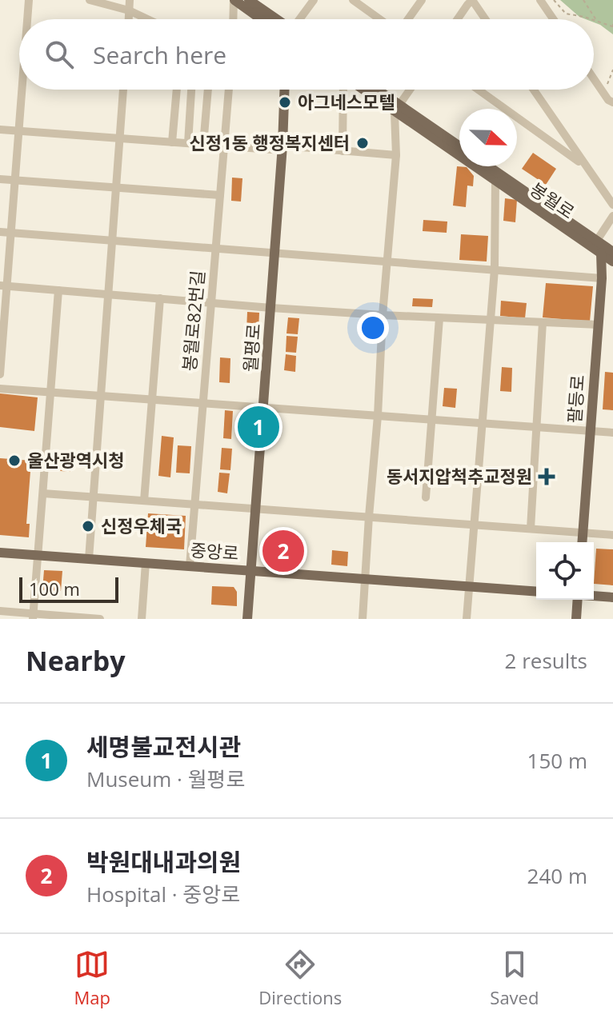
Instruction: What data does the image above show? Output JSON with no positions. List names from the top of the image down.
{
  "streets": {
    "main road": [
      "봉월로",
      "월평로",
      "팔등로",
      "중앙로"
    ],
    "street": ["봉월로82번길"]
  },
  "crossings": [
    ["봉월로", "팔등로"],
    ["봉월로82번길", "중앙로"],
    ["월평로", "중앙로"]
  ],
  "places": {
    "other": [
      "아그네스모텔",
      "신정1동 행정복지센터",
      "울산광역시청",
      "신정우체국"
    ],
    "health": ["동서지압척추교정원"]
  },
  "scale_bar": "100 m",
  "north": "right",
  "page": {
    "search": "Search here",
    "pins": ["1", "2"],
    "scale": "100 m",
    "heading": ["Nearby", "2 results"],
    "list": [
      {
        "mark": "1",
        "name": "세명불교전시관",
        "note": "Museum · 월평로",
        "value": "150 m"
      },
      {
        "mark": "2",
        "name": "박원대내과의원",
        "note": "Hospital · 중앙로",
        "value": "240 m"
      }
    ],
    "nav": ["Map", "Directions", "Saved"]
  }
}
